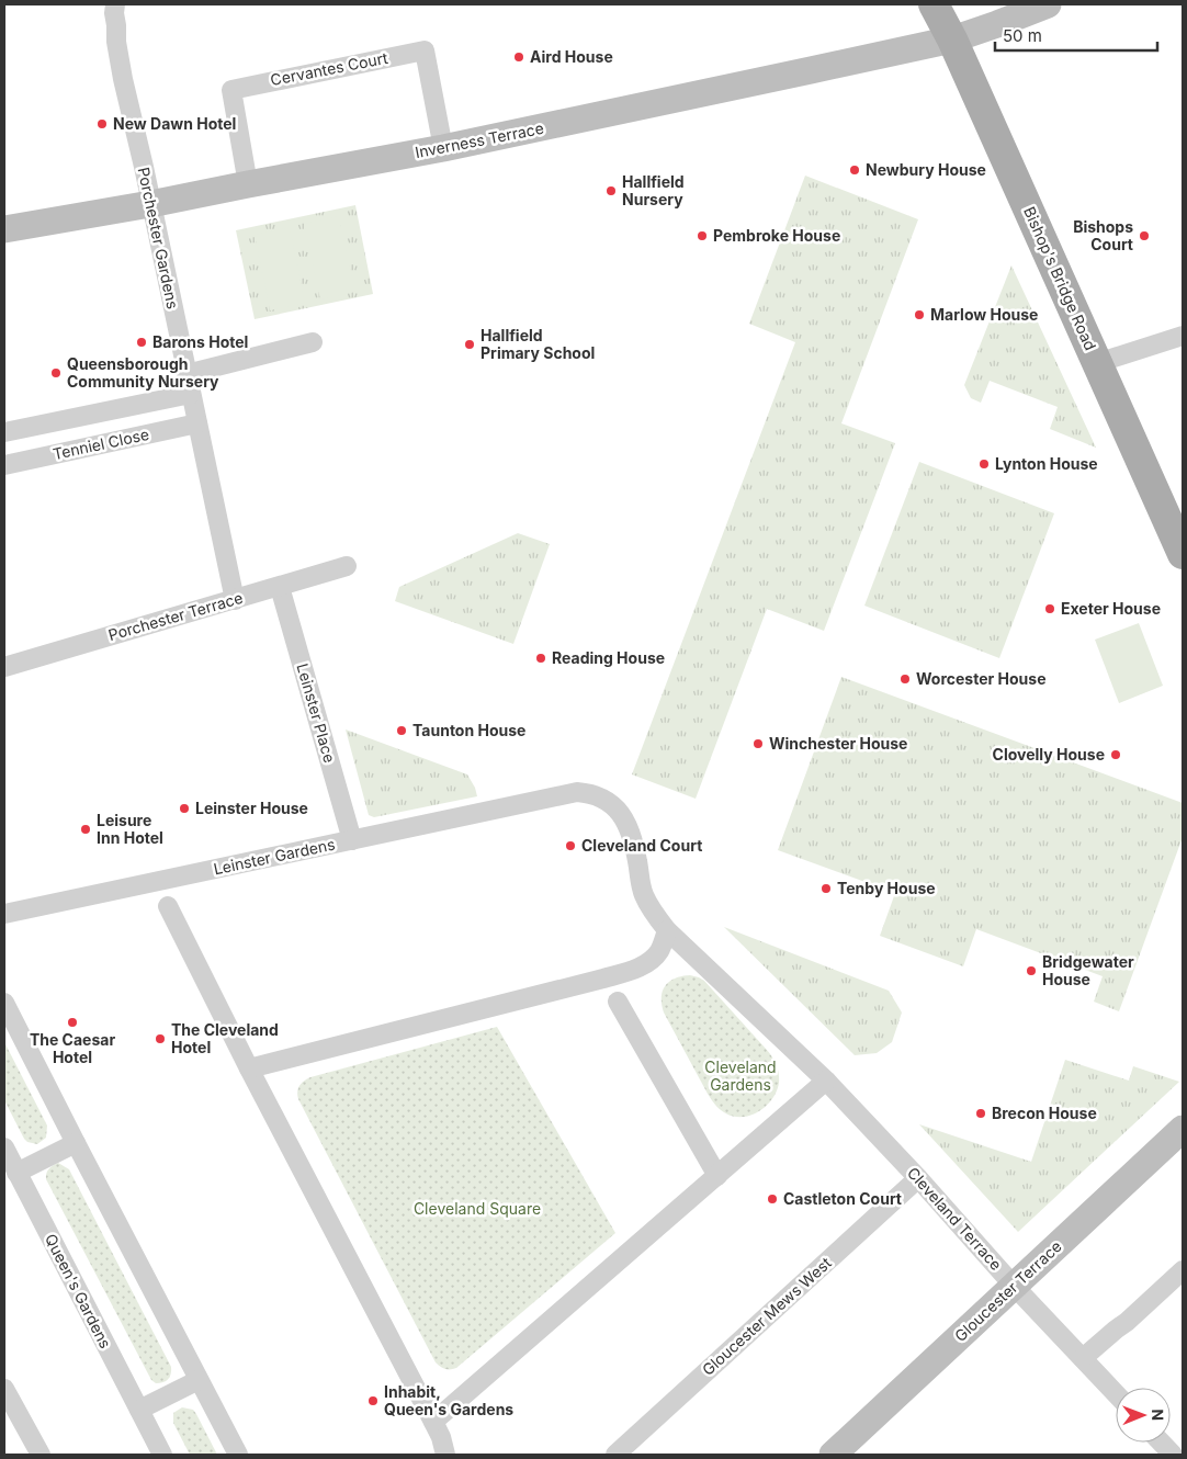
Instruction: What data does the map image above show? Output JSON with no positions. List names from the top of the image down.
{
  "streets": {
    "main road": ["Bishop's Bridge Road"],
    "street": [
      "Cervantes Court",
      "Inverness Terrace",
      "Porchester Gardens",
      "Tenniel Close",
      "Porchester Terrace",
      "Leinster Place",
      "Leinster Gardens",
      "Cleveland Terrace",
      "Queen's Gardens",
      "Gloucester Terrace",
      "Gloucester Mews West"
    ]
  },
  "crossings": [
    ["Cervantes Court", "Inverness Terrace"],
    ["Inverness Terrace", "Porchester Gardens"],
    ["Inverness Terrace", "Bishop's Bridge Road"],
    ["Porchester Gardens", "Tenniel Close"],
    ["Porchester Gardens", "Porchester Terrace"],
    ["Porchester Terrace", "Leinster Place"],
    ["Leinster Place", "Leinster Gardens"],
    ["Cleveland Terrace", "Gloucester Terrace"],
    ["Cleveland Terrace", "Gloucester Mews West"]
  ],
  "parks": ["Cleveland Gardens", "Cleveland Square"],
  "places": [
    "Aird House",
    "New Dawn Hotel",
    "Newbury House",
    "Hallfield Nursery",
    "Pembroke House",
    "Bishops Court",
    "Marlow House",
    "Barons Hotel",
    "Hallfield Primary School",
    "Queensborough Community Nursery",
    "Lynton House",
    "Exeter House",
    "Reading House",
    "Worcester House",
    "Taunton House",
    "Winchester House",
    "Clovelly House",
    "Leinster House",
    "Leisure Inn Hotel",
    "Cleveland Court",
    "Tenby House",
    "Bridgewater House",
    "The Caesar Hotel",
    "The Cleveland Hotel",
    "Brecon House",
    "Castleton Court",
    "Inhabit, Queen's Gardens"
  ],
  "scale_bar": "50 m",
  "north": "right"
}
